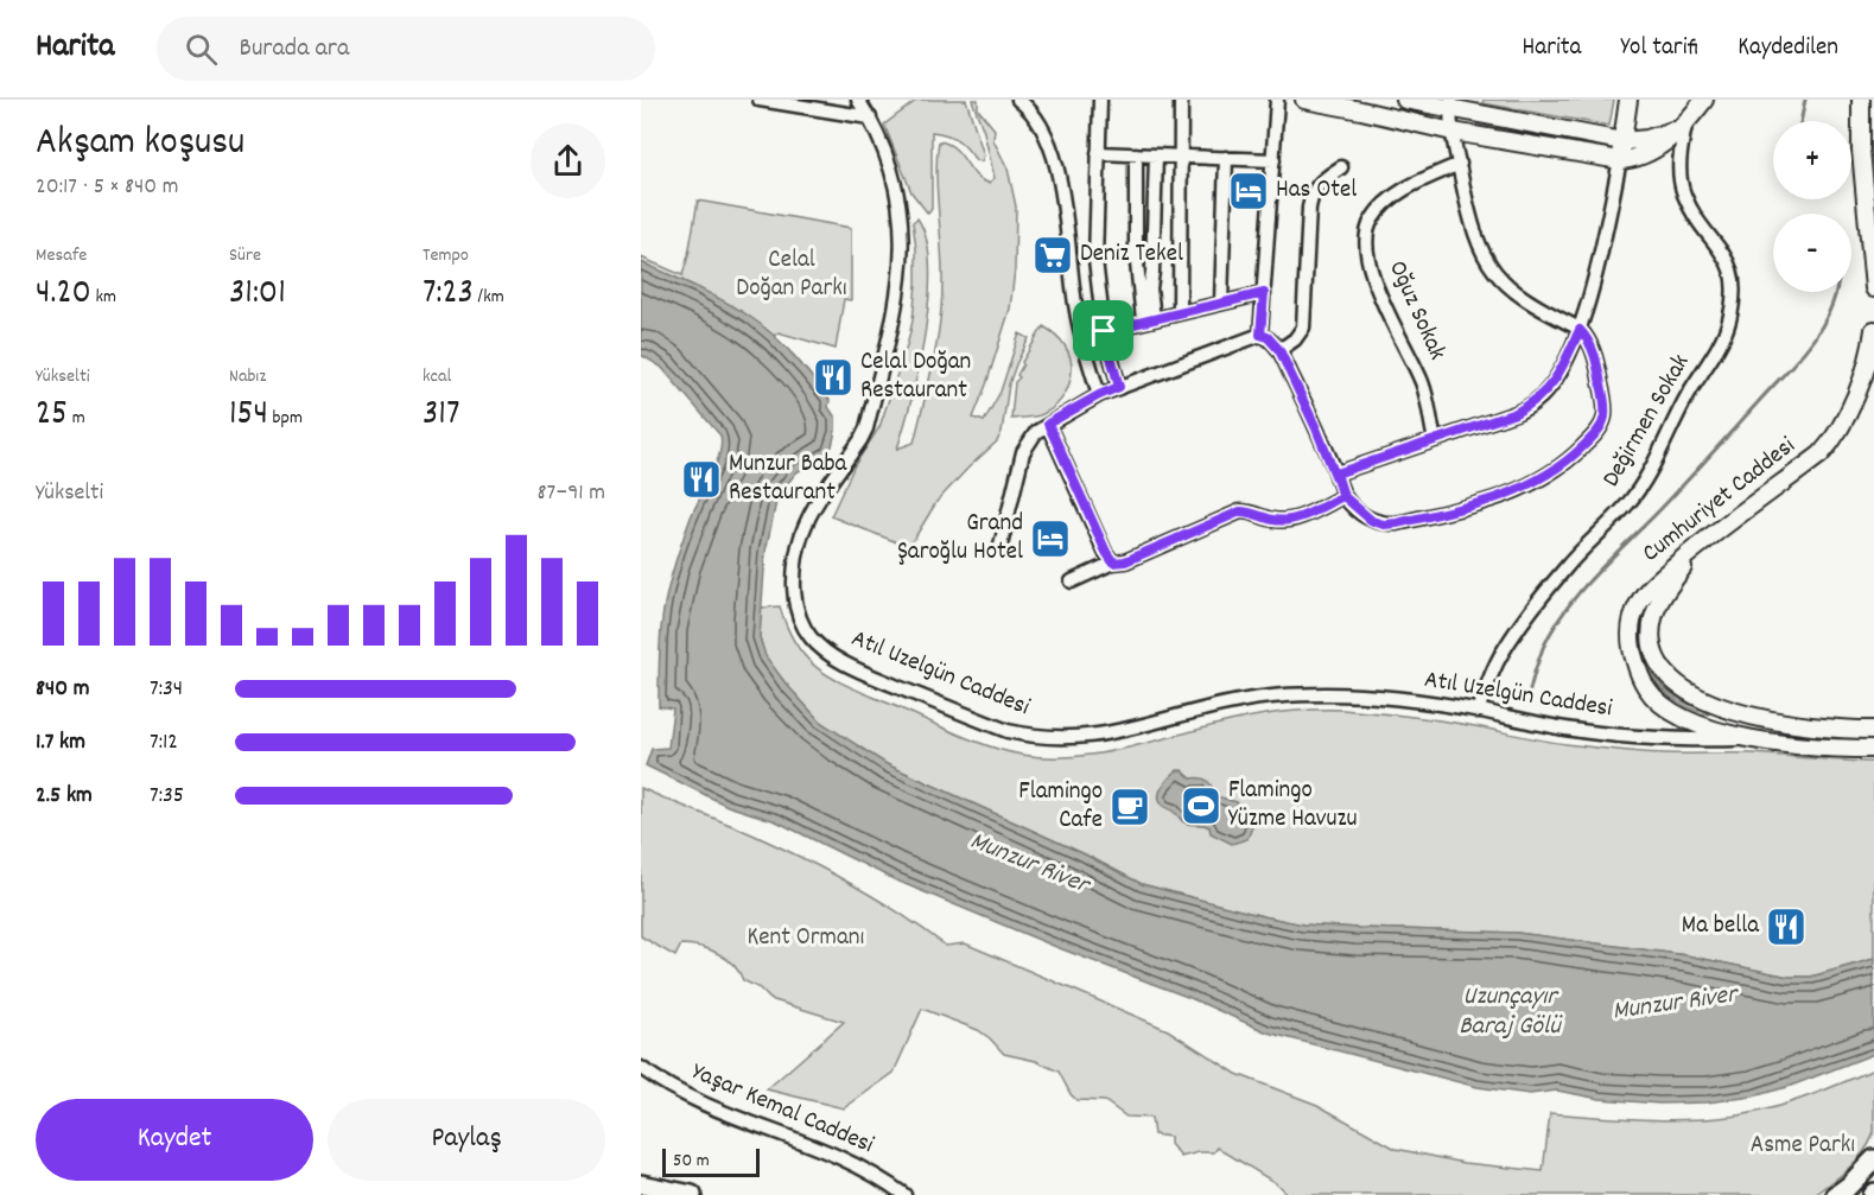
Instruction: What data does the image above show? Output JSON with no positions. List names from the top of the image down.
{
  "streets": {
    "main road": ["Cumhuriyet Caddesi"],
    "street": [
      "Oğuz Sokak",
      "Değirmen Sokak",
      "Atıl Uzelgün Caddesi",
      "Yaşar Kemal Caddesi"
    ]
  },
  "crossings": [
    ["Değirmen Sokak", "Atıl Uzelgün Caddesi"],
    ["Cumhuriyet Caddesi", "Atıl Uzelgün Caddesi"]
  ],
  "water": ["Munzur River", "Uzunçayır Baraj Gölü"],
  "parks": ["Celal Doğan Parkı", "Kent Ormanı", "Asme Parkı"],
  "places": {
    "hotel": ["Has Otel", "Grand Şaroğlu Hotel"],
    "supermarket": ["Deniz Tekel"],
    "restaurant": ["Celal Doğan Restaurant", "Munzur Baba Restaurant", "Ma bella"],
    "sports": ["Flamingo Yüzme Havuzu"],
    "cafe": ["Flamingo Cafe"]
  },
  "scale_bar": "50 m",
  "page": {
    "header": "Harita",
    "search": "Burada ara",
    "nav": ["Harita", "Yol tarifi", "Kaydedilen"],
    "heading": ["Akşam koşusu", "20:17 · 5 × 840 m"],
    "map_buttons": ["+", "−"],
    "stats": [
      ["Mesafe", "4.20 km"],
      ["Süre", "31:01"],
      ["Tempo", "7:23 /km"],
      ["Yükselti", "25 m"],
      ["Nabız", "154 bpm"],
      ["kcal", "317"]
    ],
    "chart": ["Yükselti", "87–91 m"],
    "list": [
      {
        "name": "840 m",
        "note": "7:34"
      },
      {
        "name": "1.7 km",
        "note": "7:12"
      },
      {
        "name": "2.5 km",
        "note": "7:35"
      }
    ],
    "buttons": ["Kaydet", "Paylaş"],
    "scale": "50 m"
  }
}
